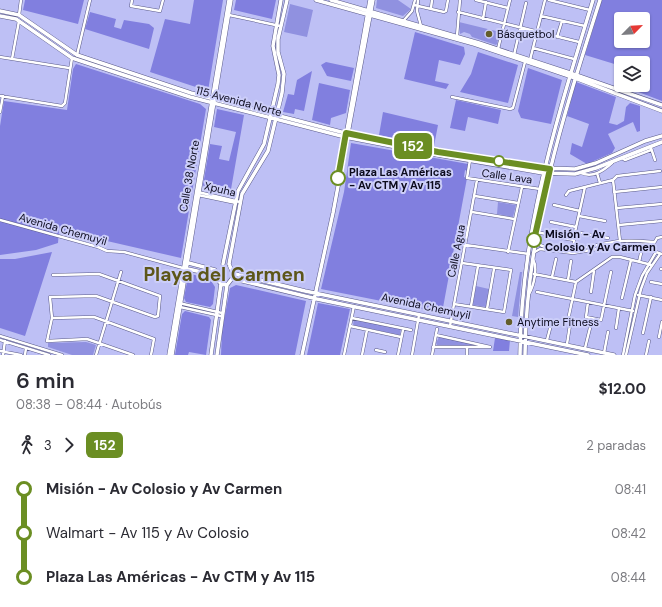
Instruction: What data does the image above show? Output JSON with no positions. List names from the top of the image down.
{
  "streets": {
    "main road": ["115 Avenida Norte", "Calle 38 Norte", "Avenida Chemuyil"],
    "street": ["Calle Lava", "Xpuha", "Calle Agua"]
  },
  "crossings": [
    ["115 Avenida Norte", "Calle 38 Norte"],
    ["115 Avenida Norte", "Calle Lava"],
    ["Calle 38 Norte", "Xpuha"],
    ["Calle 38 Norte", "Avenida Chemuyil"],
    ["Calle Lava", "Calle Agua"],
    ["Avenida Chemuyil", "Calle Agua"]
  ],
  "districts": ["Playa del Carmen"],
  "places": [
    "Básquetbol",
    "Plaza Las Américas - Av CTM y Av 115",
    "Misión - Av Colosio y Av Carmen",
    "Anytime Fitness"
  ],
  "lines": ["bus line 152"],
  "north": "top right",
  "page": {
    "on_map": "152",
    "heading": ["6 min", "08:38 – 08:44 · Autobús", "$12.00"],
    "legs": ["3", "152", "2 paradas"],
    "list": [
      {
        "name": "Misión - Av Colosio y Av Carmen",
        "value": "08:41"
      },
      {
        "name": "Walmart - Av 115 y Av Colosio",
        "value": "08:42"
      },
      {
        "name": "Plaza Las Américas - Av CTM y Av 115",
        "value": "08:44"
      }
    ]
  }
}
